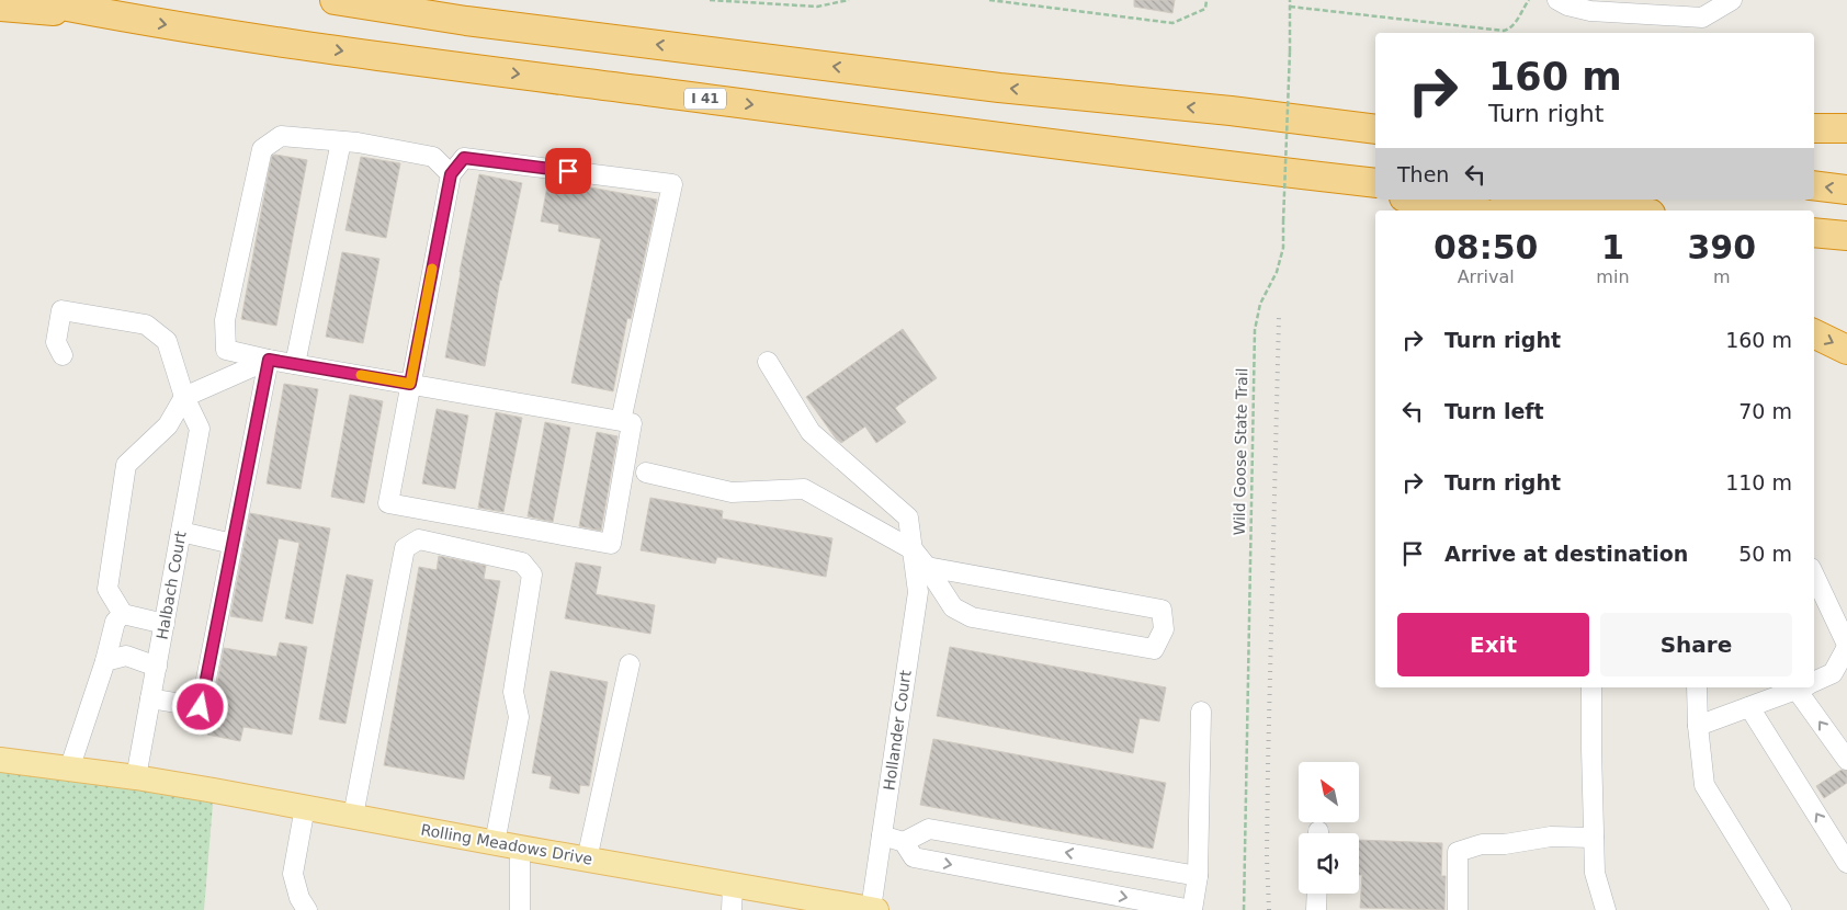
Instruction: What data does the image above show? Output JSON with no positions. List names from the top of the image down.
{
  "streets": {
    "highway": ["I 41"],
    "main road": ["Rolling Meadows Drive"],
    "street": ["Halbach Court", "Hollander Court"],
    "path": ["Wild Goose State Trail"]
  },
  "crossings": [
    ["Halbach Court", "Rolling Meadows Drive"],
    ["Hollander Court", "Rolling Meadows Drive"]
  ],
  "north": "top left",
  "page": {
    "turn": ["160 m", "Turn right"],
    "then": "Then",
    "eta": [
      "08:50",
      "Arrival",
      "1",
      "min",
      "390",
      "m"
    ],
    "list": [
      {
        "name": "Turn right",
        "value": "160 m"
      },
      {
        "name": "Turn left",
        "value": "70 m"
      },
      {
        "name": "Turn right",
        "value": "110 m"
      },
      {
        "name": "Arrive at destination",
        "value": "50 m"
      }
    ],
    "buttons": ["Exit", "Share"]
  }
}
